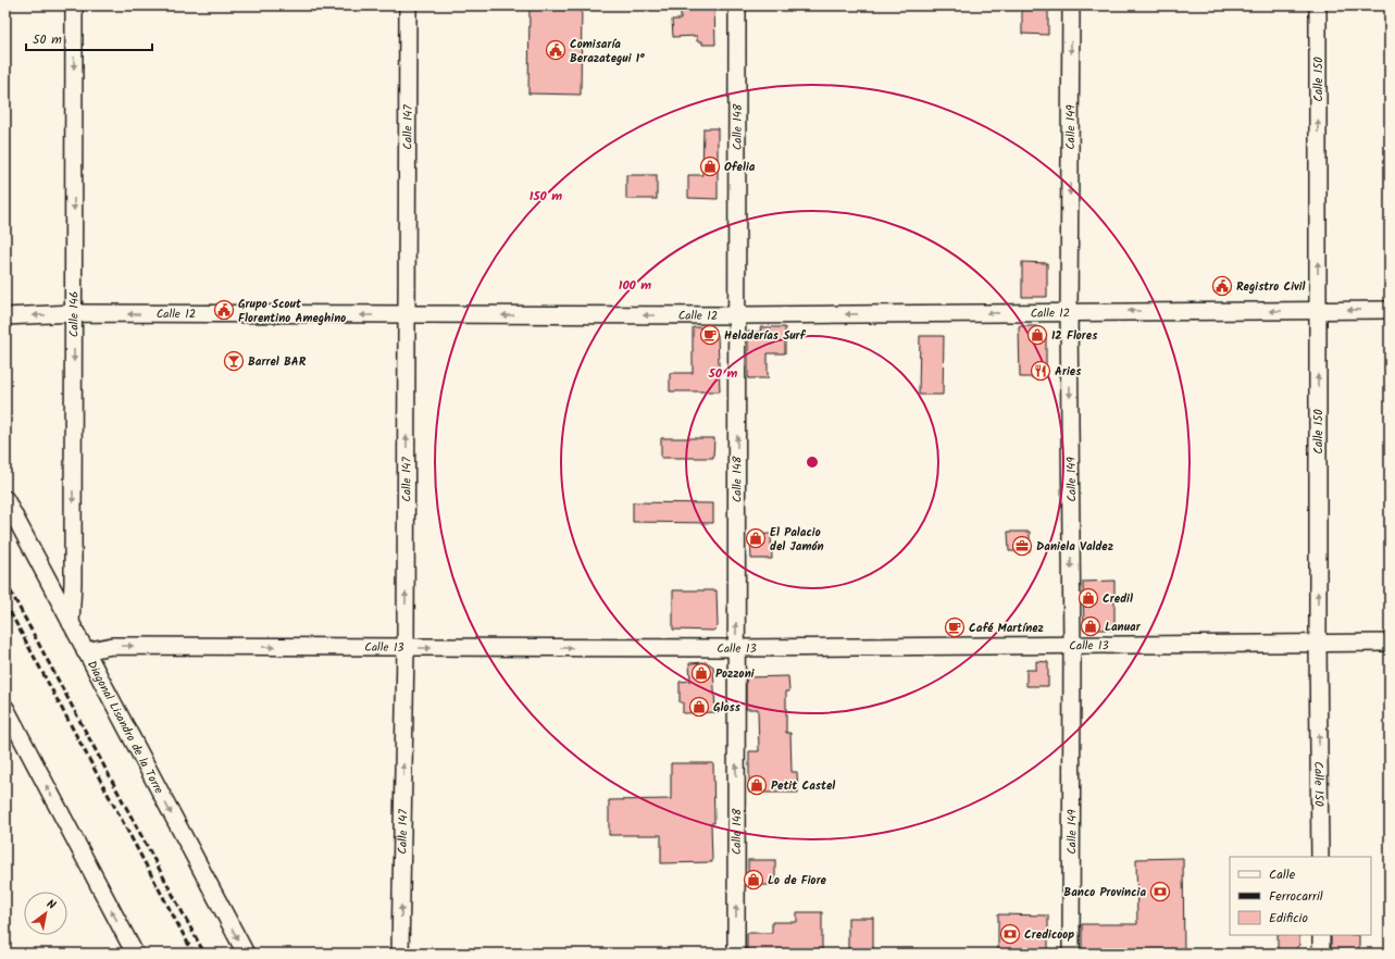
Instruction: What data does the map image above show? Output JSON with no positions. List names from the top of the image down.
{
  "streets": {
    "street": [
      "Calle 150",
      "Calle 147",
      "Calle 148",
      "Calle 149",
      "Calle 12",
      "Calle 146",
      "Calle 13",
      "Diagonal Lisandro de la Torre"
    ]
  },
  "crossings": [
    ["Calle 150", "Calle 12"],
    ["Calle 150", "Calle 13"],
    ["Calle 147", "Calle 12"],
    ["Calle 147", "Calle 13"],
    ["Calle 148", "Calle 12"],
    ["Calle 148", "Calle 13"],
    ["Calle 149", "Calle 12"],
    ["Calle 149", "Calle 13"],
    ["Calle 12", "Calle 146"],
    ["Calle 146", "Diagonal Lisandro de la Torre"],
    ["Calle 13", "Diagonal Lisandro de la Torre"]
  ],
  "one_way": [
    "Calle 150",
    "Calle 147",
    "Calle 148",
    "Calle 149",
    "Calle 12",
    "Calle 146",
    "Calle 13"
  ],
  "places": {
    "public building": ["Comisaría Berazategui 1°", "Registro Civil", "Grupo Scout Florentino Ameghino"],
    "shop": [
      "Ofelia",
      "12 Flores",
      "El Palacio del Jamón",
      "Credil",
      "Lanuar",
      "Pozzoni",
      "Gloss",
      "Petit Castel",
      "Lo de Fiore"
    ],
    "cafe": ["Heladerías Surf", "Café Martínez"],
    "bar": ["Barrel BAR"],
    "restaurant": ["Aries"],
    "office": ["Daniela Valdez"],
    "bank": ["Banco Provincia", "Credicoop"]
  },
  "legend": ["Calle", "Ferrocarril", "Edificio"],
  "scale_bar": "50 m",
  "north": "top right",
  "rings": ["150 m", "100 m", "50 m"]
}
